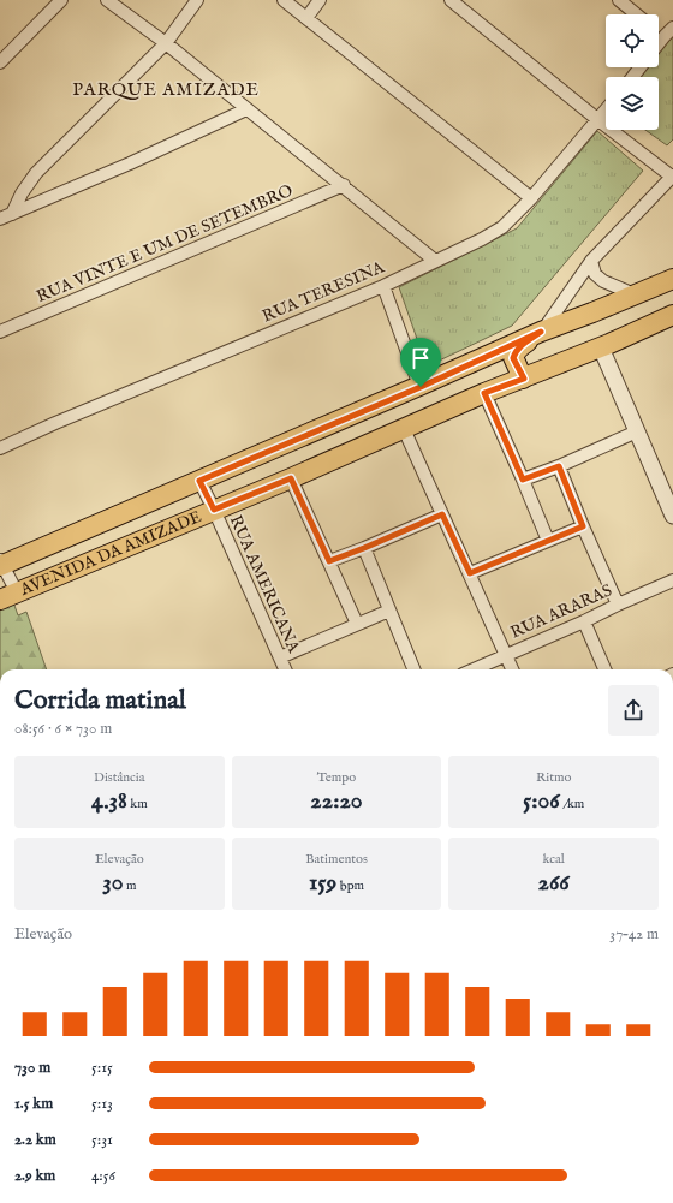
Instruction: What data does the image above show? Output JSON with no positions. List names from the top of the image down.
{
  "streets": {
    "main road": ["AVENIDA DA AMIZADE"],
    "street": [
      "RUA VINTE E UM DE SETEMBRO",
      "RUA TERESINA",
      "RUA AMERICANA",
      "RUA ARARAS"
    ]
  },
  "crossings": [
    ["AVENIDA DA AMIZADE", "RUA AMERICANA"]
  ],
  "districts": ["PARQUE AMIZADE"],
  "page": {
    "heading": ["Corrida matinal", "08:56 · 6 × 730 m"],
    "stats": [
      ["Distância", "4.38 km"],
      ["Tempo", "22:20"],
      ["Ritmo", "5:06 /km"],
      ["Elevação", "30 m"],
      ["Batimentos", "159 bpm"],
      ["kcal", "266"]
    ],
    "chart": ["Elevação", "37–42 m"],
    "list": [
      {
        "name": "730 m",
        "note": "5:15"
      },
      {
        "name": "1.5 km",
        "note": "5:13"
      },
      {
        "name": "2.2 km",
        "note": "5:31"
      },
      {
        "name": "2.9 km",
        "note": "4:56"
      }
    ]
  }
}
